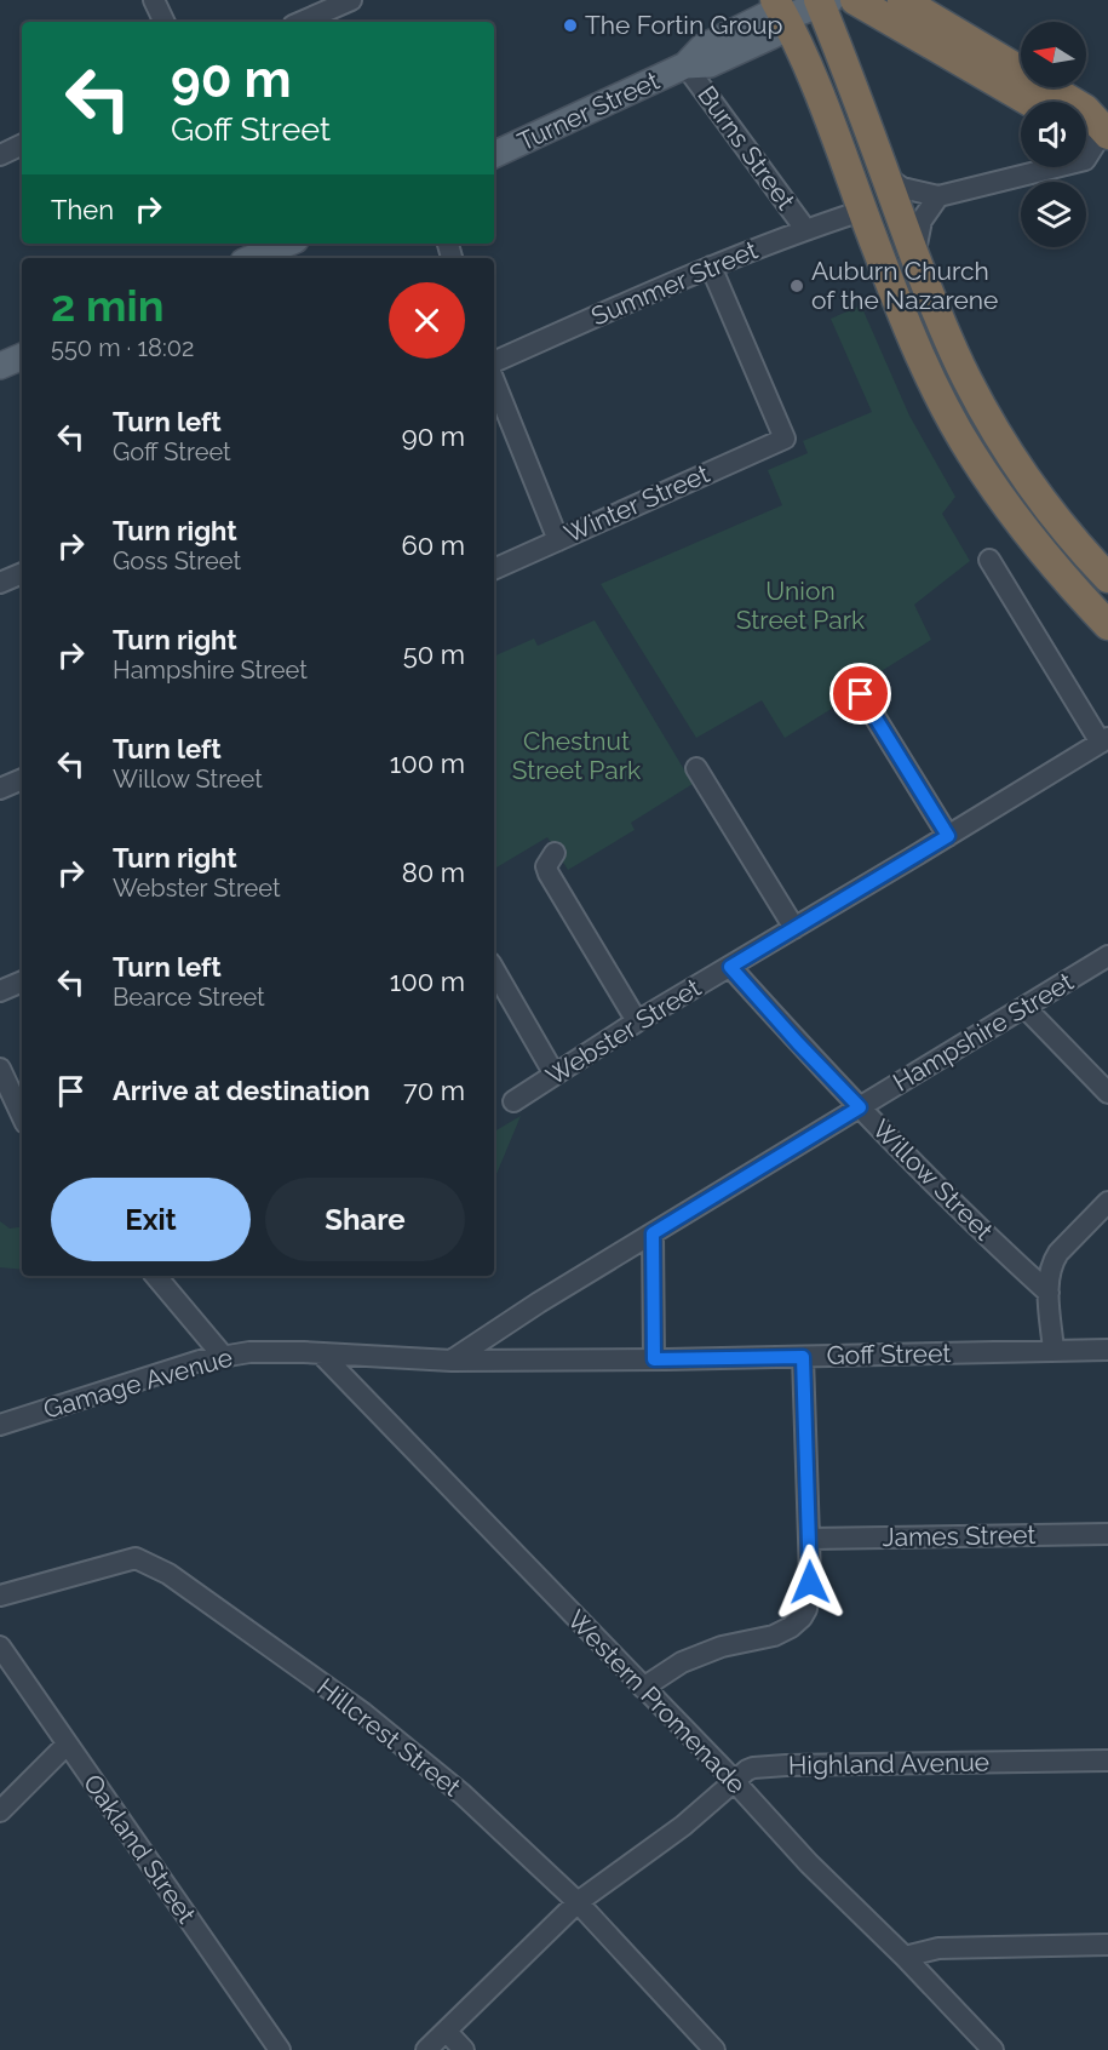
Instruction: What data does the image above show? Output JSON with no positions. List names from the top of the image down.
{
  "streets": {
    "main road": ["Turner Street"],
    "street": [
      "Burns Street",
      "Summer Street",
      "Winter Street",
      "Webster Street",
      "Hampshire Street",
      "Willow Street",
      "Goff Street",
      "Gamage Avenue",
      "James Street",
      "Western Promenade",
      "Hillcrest Street",
      "Highland Avenue",
      "Oakland Street"
    ]
  },
  "crossings": [
    ["Turner Street", "Burns Street"],
    ["Burns Street", "Summer Street"],
    ["Summer Street", "Winter Street"],
    ["Webster Street", "Willow Street"],
    ["Hampshire Street", "Willow Street"],
    ["Hampshire Street", "Goff Street"],
    ["Hampshire Street", "Gamage Avenue"],
    ["Goff Street", "Gamage Avenue"],
    ["Gamage Avenue", "Western Promenade"],
    ["Western Promenade", "Highland Avenue"],
    ["Hillcrest Street", "Highland Avenue"]
  ],
  "parks": ["Union Street Park", "Chestnut Street Park"],
  "places": ["The Fortin Group", "Auburn Church of the Nazarene"],
  "north": "left",
  "page": {
    "turn": ["90 m", "Goff Street"],
    "then": "Then",
    "heading": ["2 min", "550 m · 18:02"],
    "list": [
      {
        "name": "Turn left",
        "note": "Goff Street",
        "value": "90 m"
      },
      {
        "name": "Turn right",
        "note": "Goss Street",
        "value": "60 m"
      },
      {
        "name": "Turn right",
        "note": "Hampshire Street",
        "value": "50 m"
      },
      {
        "name": "Turn left",
        "note": "Willow Street",
        "value": "100 m"
      },
      {
        "name": "Turn right",
        "note": "Webster Street",
        "value": "80 m"
      },
      {
        "name": "Turn left",
        "note": "Bearce Street",
        "value": "100 m"
      },
      {
        "name": "Arrive at destination",
        "value": "70 m"
      }
    ],
    "buttons": ["Exit", "Share"]
  }
}
